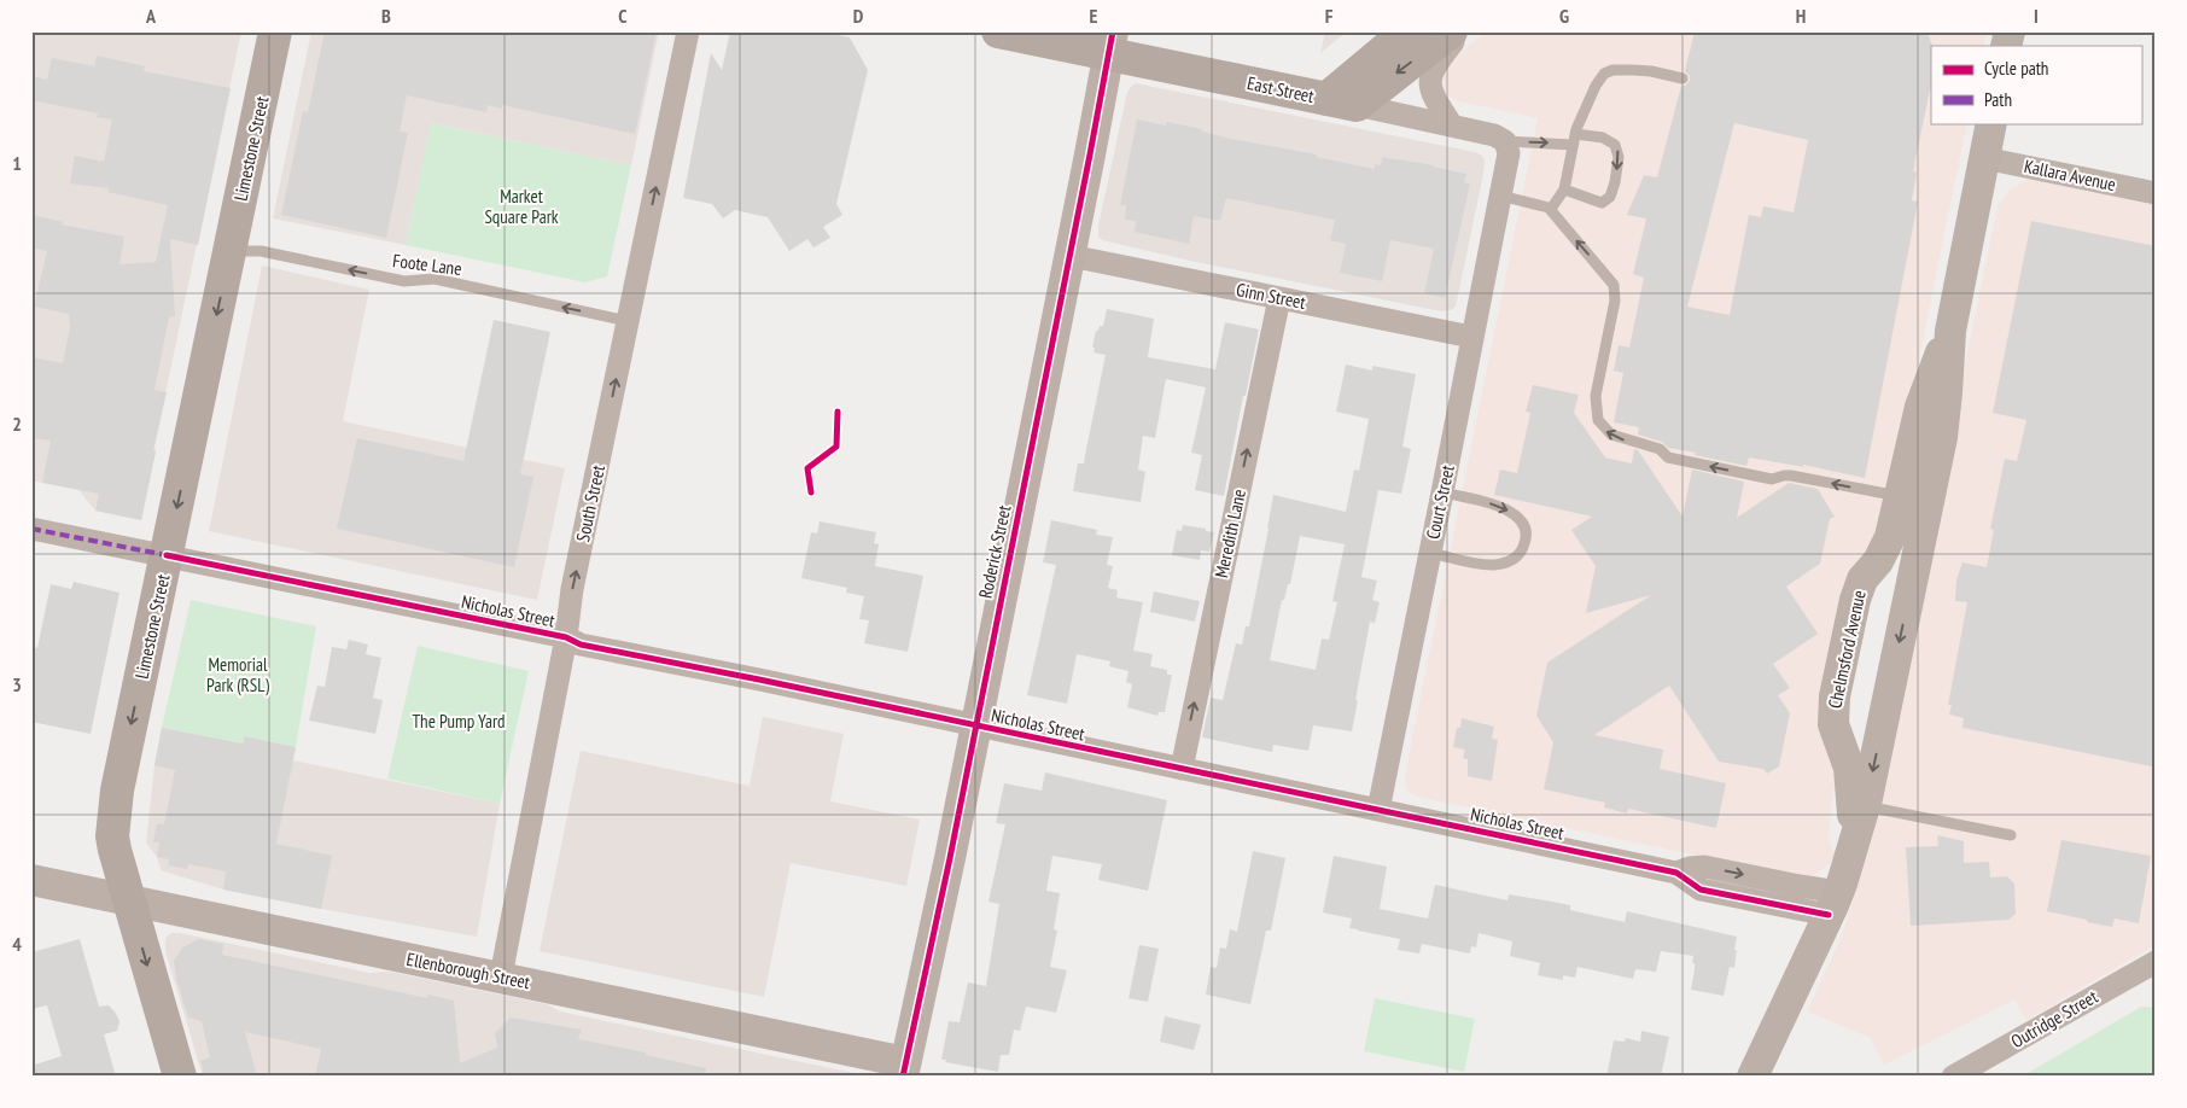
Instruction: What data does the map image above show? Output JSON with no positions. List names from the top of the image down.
{
  "streets": {
    "main road": ["East Street", "Limestone Street"],
    "street": [
      "Kallara Avenue",
      "Ginn Street",
      "Court Street",
      "South Street",
      "Meredith Lane",
      "Roderick Street",
      "Nicholas Street",
      "Chelmsford Avenue",
      "Ellenborough Street",
      "Outridge Street"
    ],
    "lane": ["Foote Lane"]
  },
  "crossings": [
    ["East Street", "Roderick Street"],
    ["Limestone Street", "Foote Lane"],
    ["Limestone Street", "Nicholas Street"],
    ["Limestone Street", "Ellenborough Street"],
    ["Kallara Avenue", "Chelmsford Avenue"],
    ["Foote Lane", "South Street"],
    ["Ginn Street", "Court Street"],
    ["Ginn Street", "Meredith Lane"],
    ["Ginn Street", "Roderick Street"],
    ["Court Street", "Nicholas Street"],
    ["South Street", "Nicholas Street"],
    ["South Street", "Ellenborough Street"],
    ["Meredith Lane", "Nicholas Street"],
    ["Roderick Street", "Nicholas Street"],
    ["Roderick Street", "Ellenborough Street"],
    ["Nicholas Street", "Chelmsford Avenue"]
  ],
  "one_way": [
    "Limestone Street",
    "Foote Lane",
    "South Street",
    "Meredith Lane"
  ],
  "parks": ["Market Square Park", "Memorial Park (RSL)", "The Pump Yard"],
  "legend": ["Cycle path", "Path"],
  "grid": {
    "columns": [
      "A",
      "B",
      "C",
      "D",
      "E",
      "F",
      "G",
      "H",
      "I"
    ],
    "rows": [
      "1",
      "2",
      "3",
      "4"
    ]
  }
}
